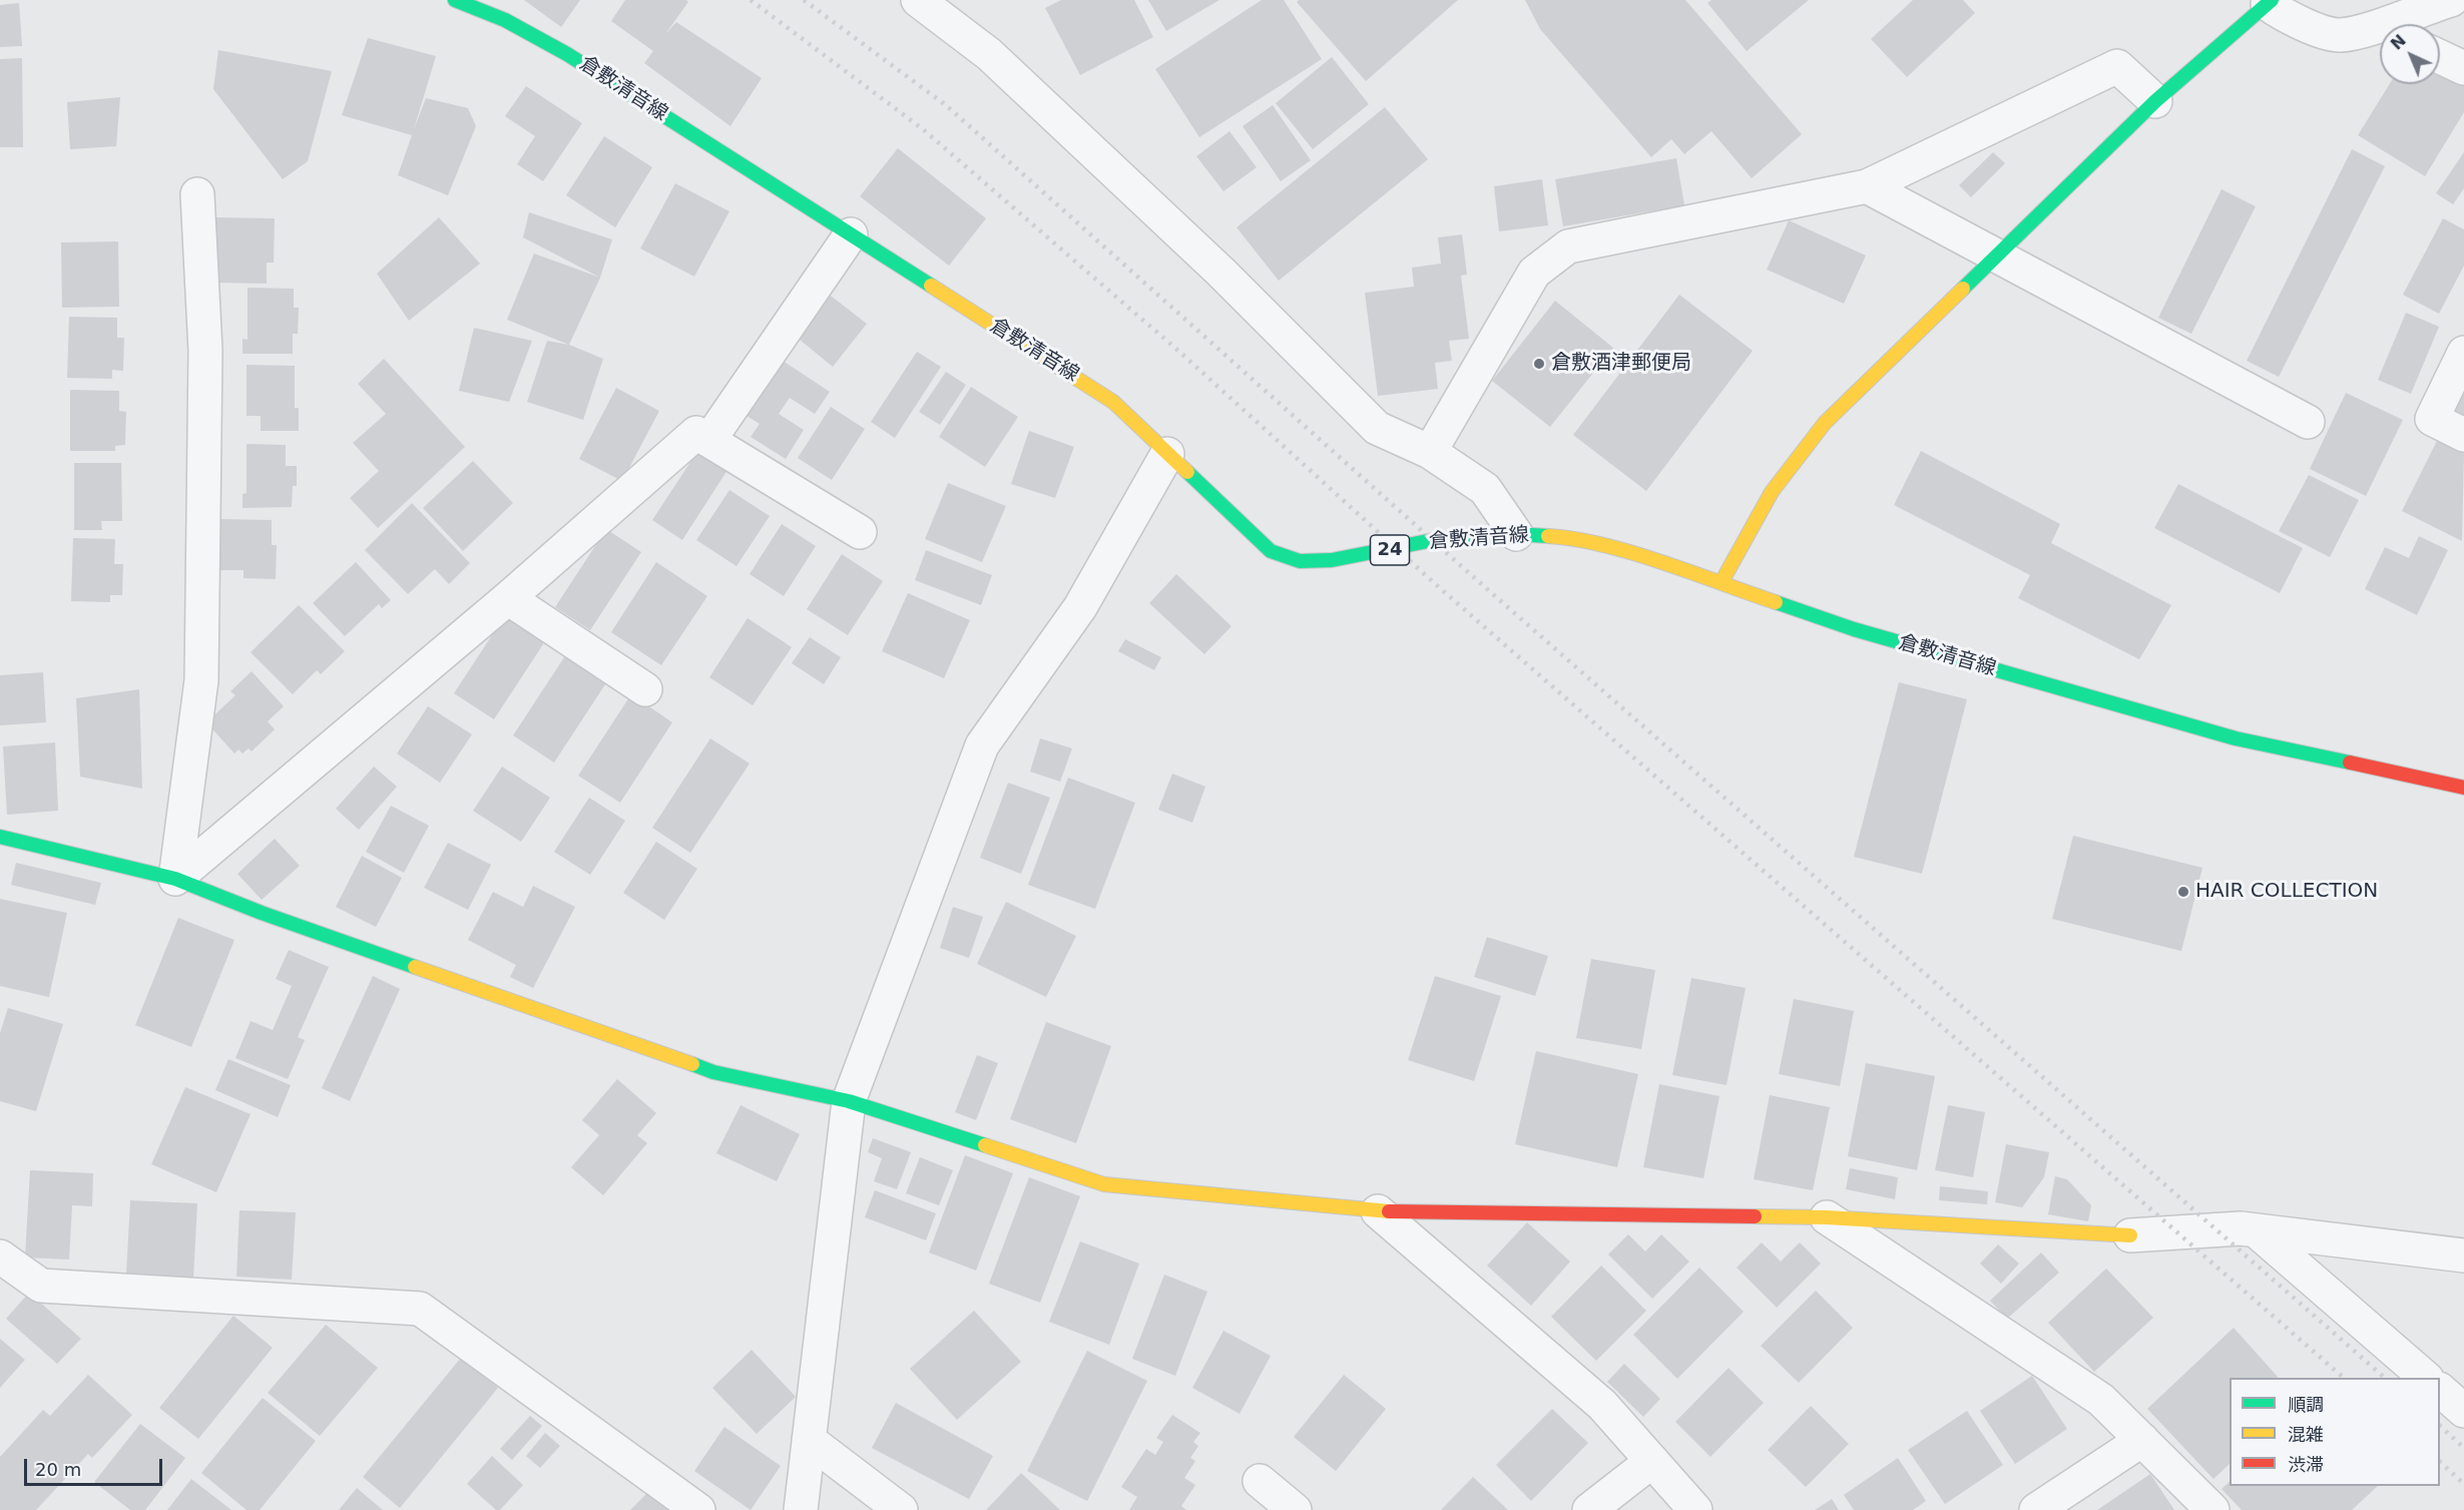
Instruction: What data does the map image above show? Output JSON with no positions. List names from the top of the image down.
{
  "streets": {
    "street": ["倉敷清音線", "24"]
  },
  "places": ["倉敷酒津郵便局", "HAIR COLLECTION"],
  "legend": ["順調", "混雑", "渋滞"],
  "scale_bar": "20 m",
  "north": "top left"
}
